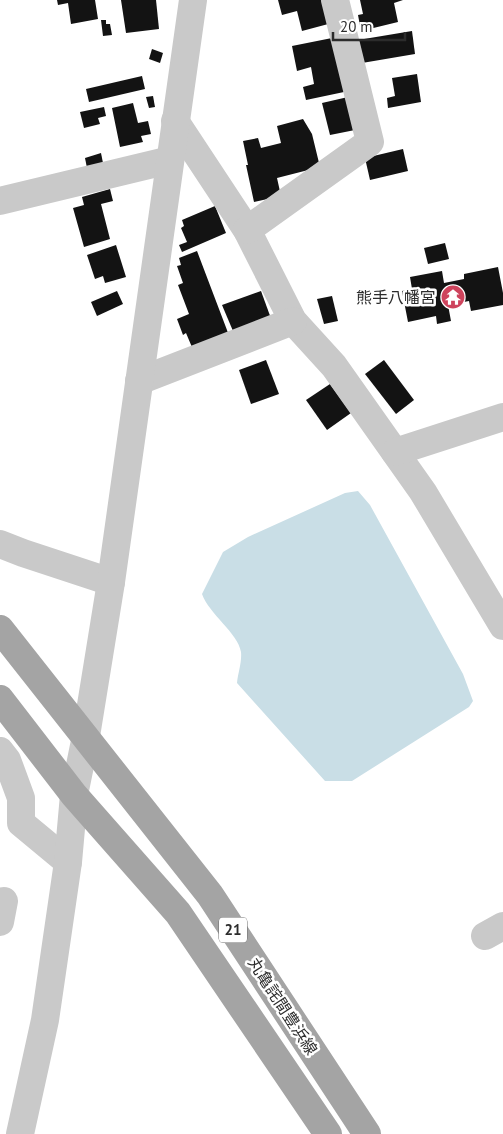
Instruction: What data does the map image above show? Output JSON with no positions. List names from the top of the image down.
{
  "streets": {
    "main road": ["21", "丸亀詫間豊浜線"]
  },
  "crossings": [
    ["21", "丸亀詫間豊浜線"]
  ],
  "places": {
    "temple": ["熊手八幡宮"]
  },
  "scale_bar": "20 m"
}
